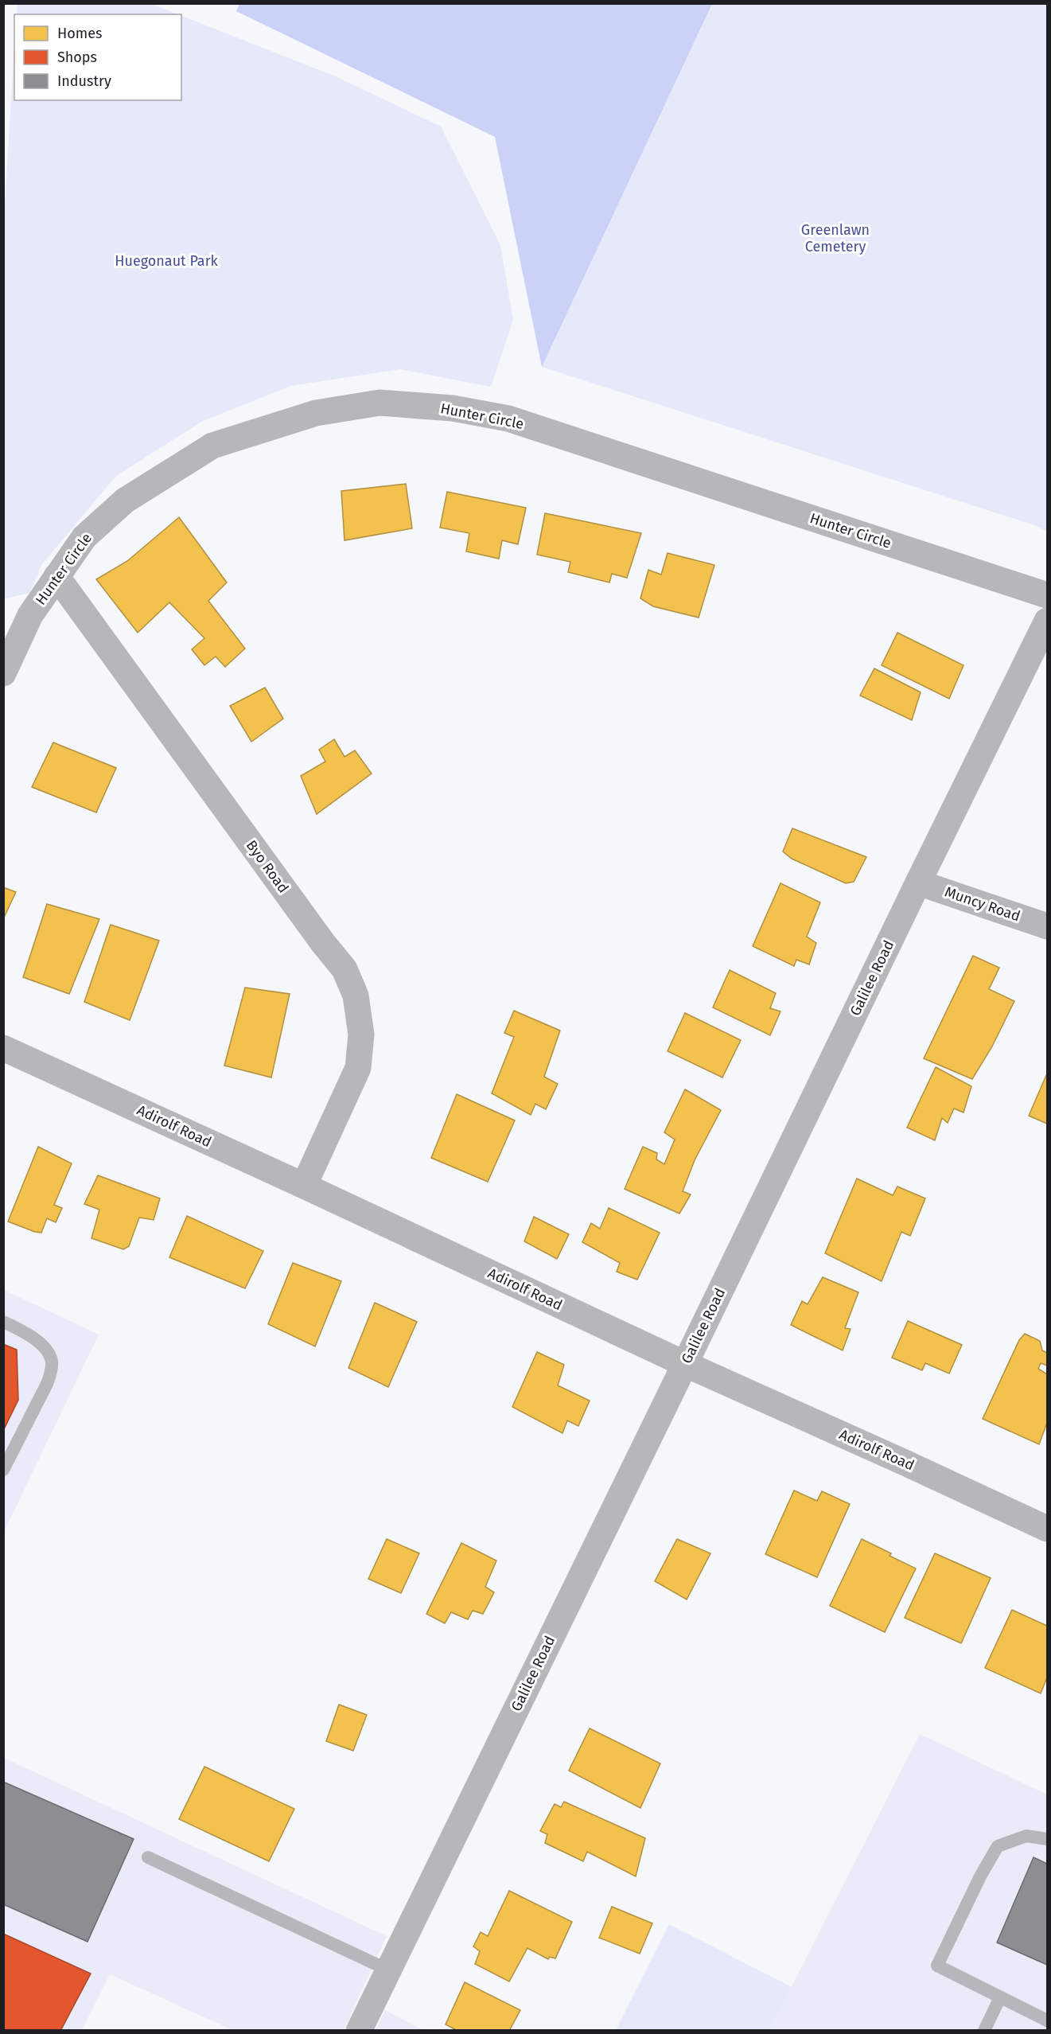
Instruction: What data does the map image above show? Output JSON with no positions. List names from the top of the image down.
{
  "streets": {
    "street": [
      "Hunter Circle",
      "Byo Road",
      "Muncy Road",
      "Galilee Road",
      "Adirolf Road"
    ]
  },
  "crossings": [
    ["Hunter Circle", "Byo Road"],
    ["Byo Road", "Adirolf Road"],
    ["Muncy Road", "Galilee Road"],
    ["Galilee Road", "Adirolf Road"]
  ],
  "parks": ["Greenlawn Cemetery", "Huegonaut Park"],
  "legend": ["Homes", "Shops", "Industry"]
}
